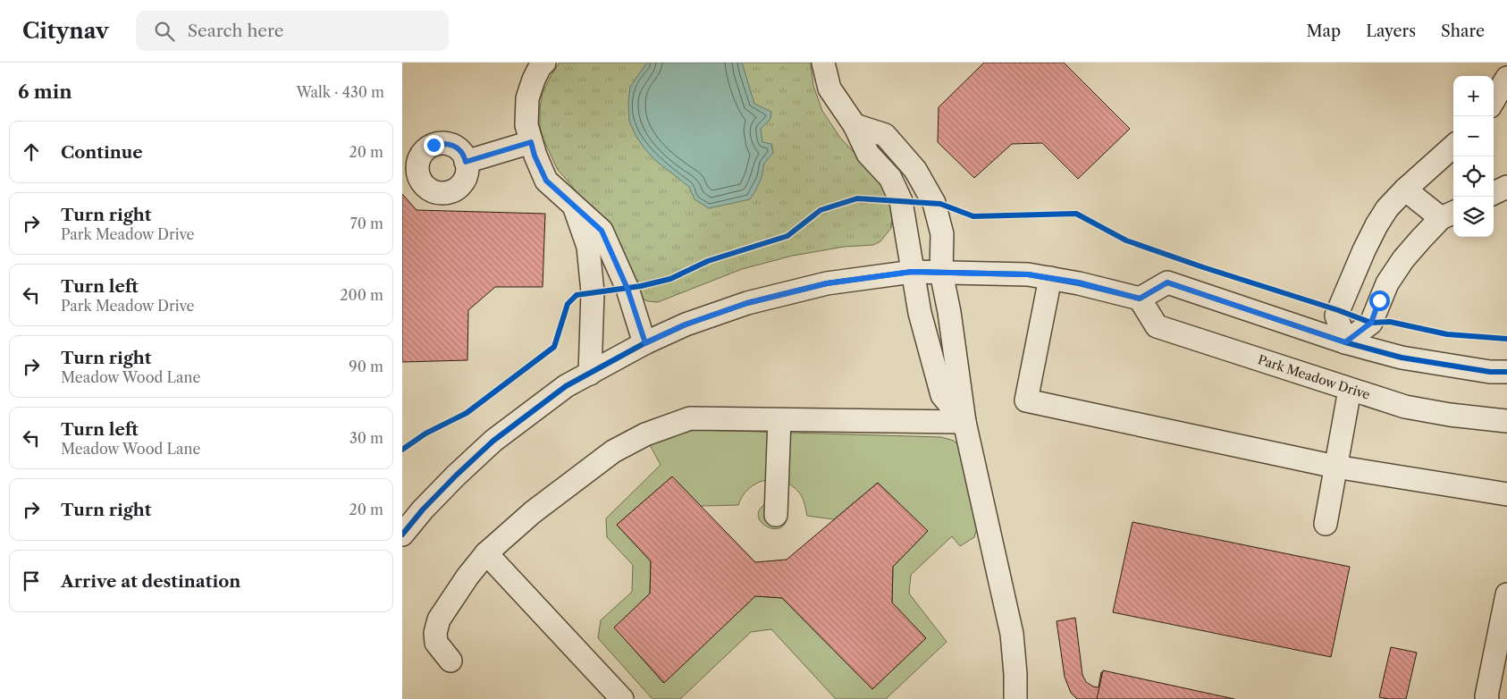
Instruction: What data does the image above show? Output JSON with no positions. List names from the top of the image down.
{
  "streets": {
    "street": ["Park Meadow Drive"]
  },
  "page": {
    "header": "Citynav",
    "search": "Search here",
    "nav": ["Map", "Layers", "Share"],
    "heading": ["6 min", "Walk · 430 m"],
    "map_buttons": ["+", "−"],
    "list": [
      ["Continue", "20 m"],
      ["Turn right", "Park Meadow Drive", "70 m"],
      ["Turn left", "Park Meadow Drive", "200 m"],
      ["Turn right", "Meadow Wood Lane", "90 m"],
      ["Turn left", "Meadow Wood Lane", "30 m"],
      ["Turn right", "20 m"],
      "Arrive at destination"
    ]
  }
}
